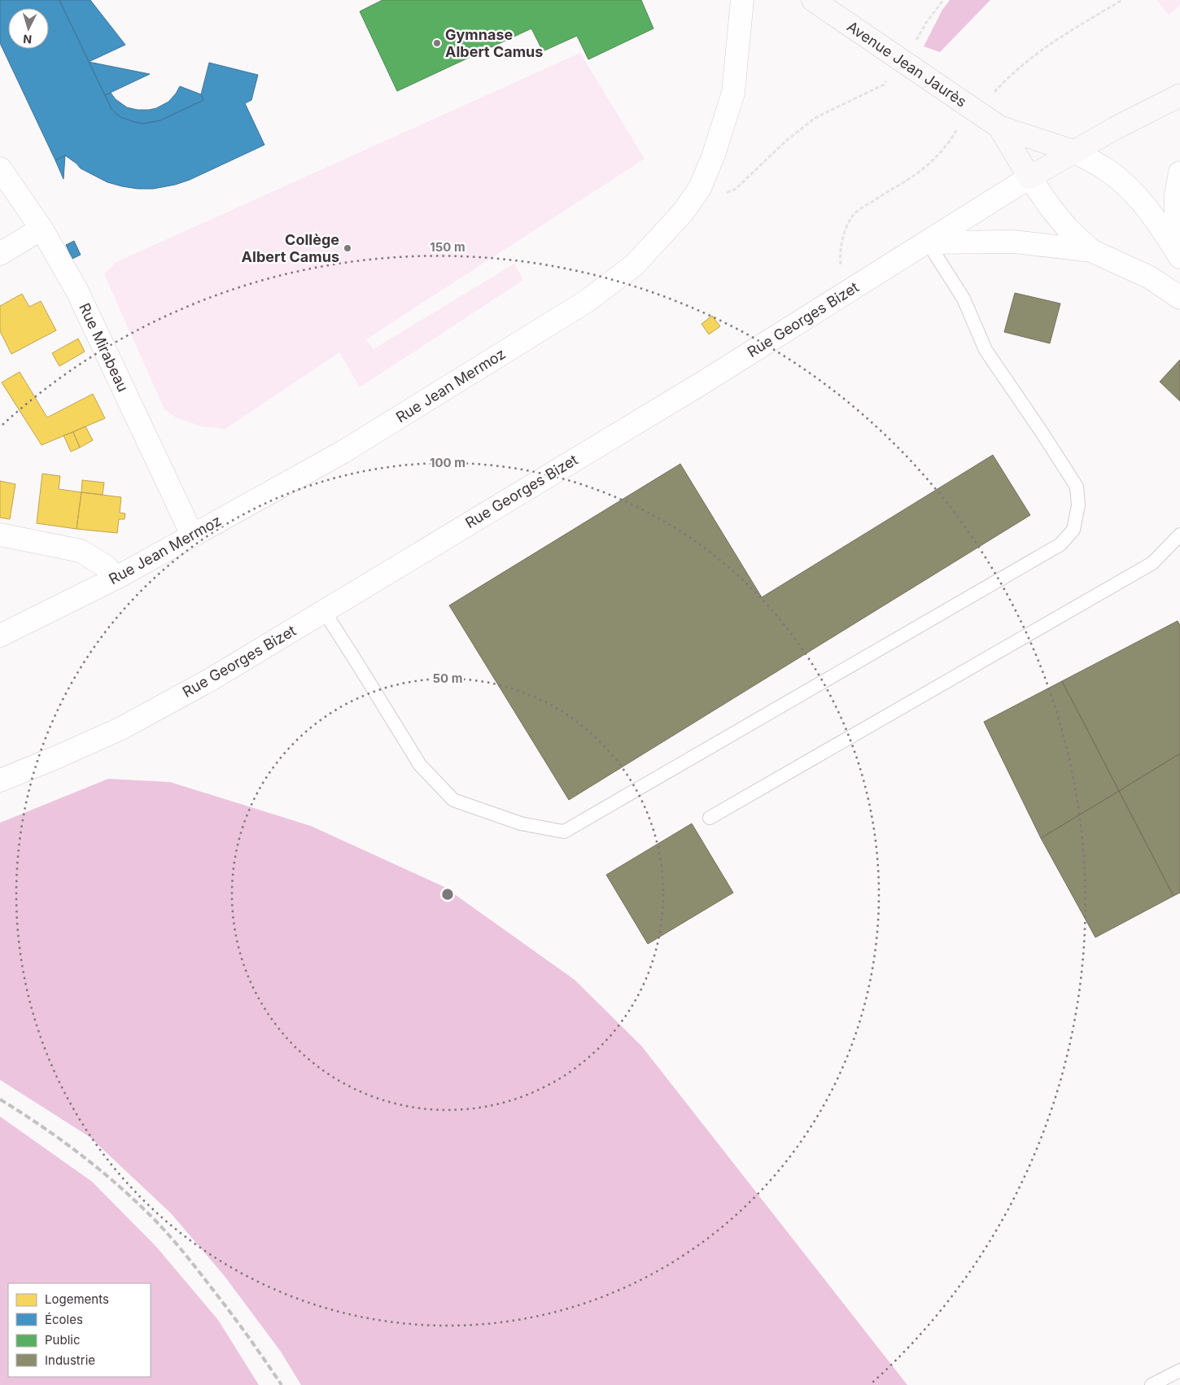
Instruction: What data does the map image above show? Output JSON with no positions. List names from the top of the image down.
{
  "streets": {
    "street": [
      "Avenue Jean Jaurès",
      "Rue Georges Bizet",
      "Rue Mirabeau",
      "Rue Jean Mermoz"
    ]
  },
  "crossings": [
    ["Avenue Jean Jaurès", "Rue Georges Bizet"],
    ["Rue Mirabeau", "Rue Jean Mermoz"]
  ],
  "places": ["Gymnase Albert Camus", "Collège Albert Camus"],
  "legend": [
    "Logements",
    "Écoles",
    "Public",
    "Industrie"
  ],
  "north": "bottom",
  "rings": ["150 m", "100 m", "50 m"]
}
